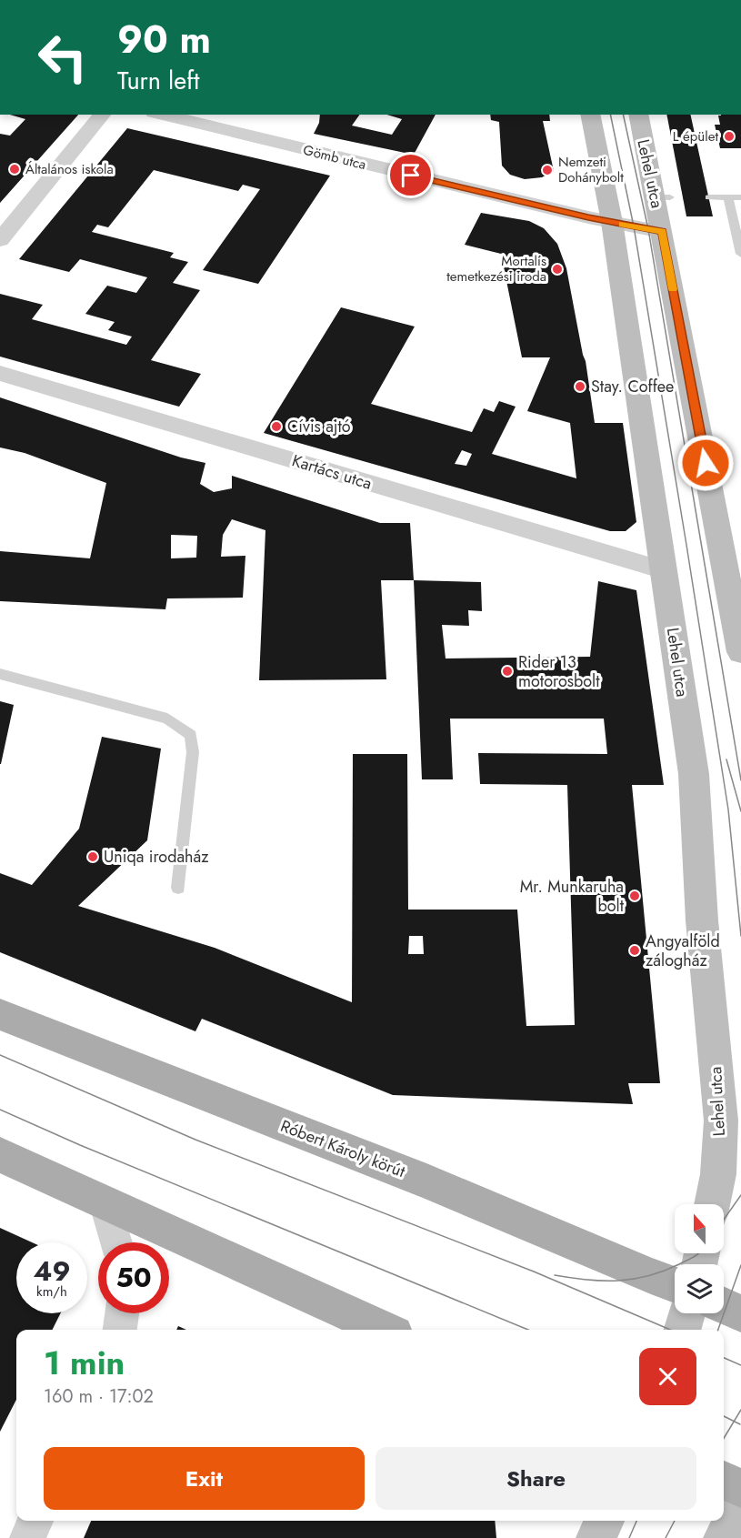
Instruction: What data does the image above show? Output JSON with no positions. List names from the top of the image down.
{
  "streets": {
    "main road": ["Lehel utca", "Róbert Károly körút"],
    "street": ["Gömb utca", "Kartács utca"]
  },
  "crossings": [
    ["Gömb utca", "Lehel utca"],
    ["Lehel utca", "Kartács utca"]
  ],
  "places": [
    "L épület",
    "Általános iskola",
    "Nemzeti Dohánybolt",
    "Mortalis temetkezési iroda",
    "Stay. Coffee",
    "Cívis ajtó",
    "Rider 13 motorosbolt",
    "Uniqa irodaház",
    "Mr. Munkaruha bolt",
    "Angyalföld zálogház"
  ],
  "north": "top",
  "page": {
    "turn": ["90 m", "Turn left"],
    "speed": "49 km/h",
    "limit": "50",
    "heading": ["1 min", "160 m · 17:02"],
    "buttons": ["Exit", "Share"]
  }
}
